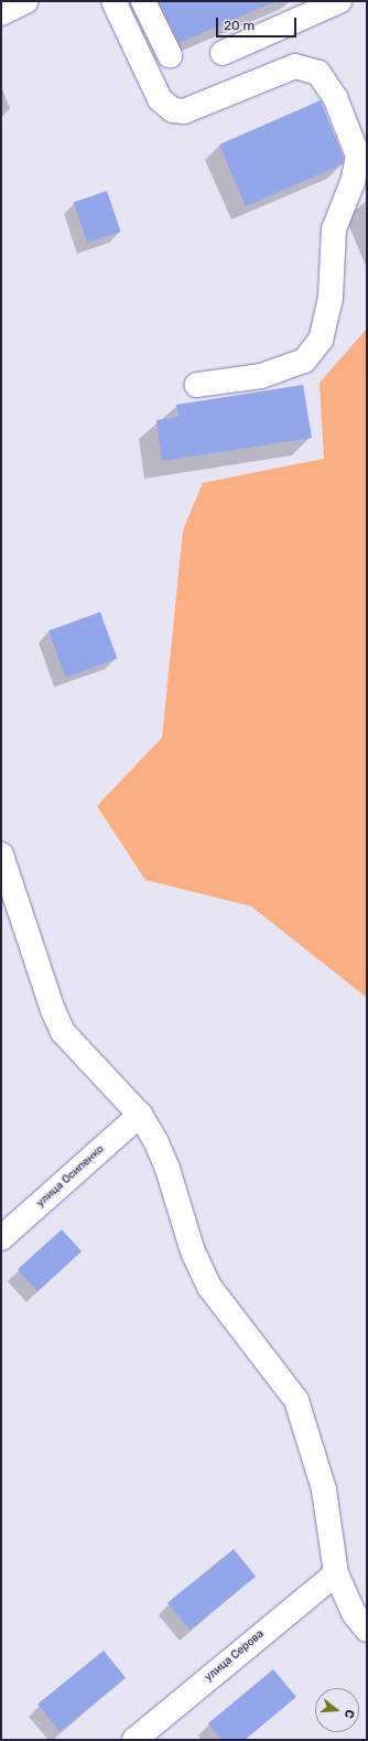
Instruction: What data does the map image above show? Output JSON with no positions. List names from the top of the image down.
{
  "streets": {
    "street": ["улица Осипенко", "улица Серова"]
  },
  "scale_bar": "20 m",
  "north": "right"
}
